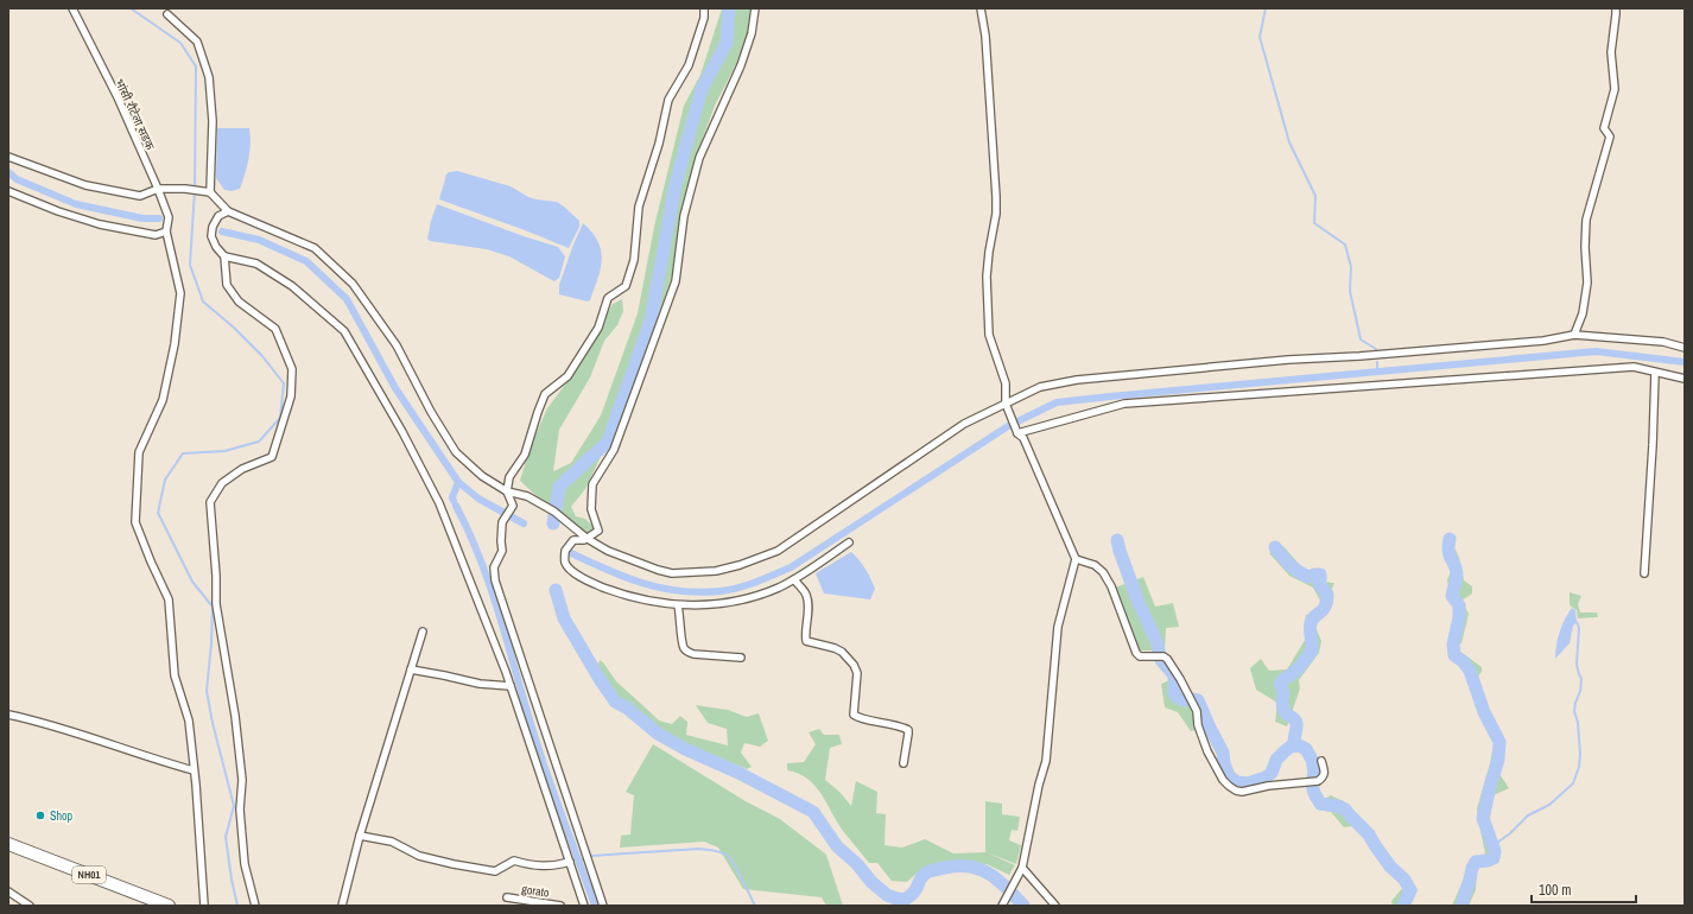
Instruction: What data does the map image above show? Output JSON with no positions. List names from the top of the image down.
{
  "streets": {
    "highway": ["NH01"],
    "street": ["भांसी रौटेला सडक", "gorato"]
  },
  "places": ["Shop"],
  "scale_bar": "100 m"
}
